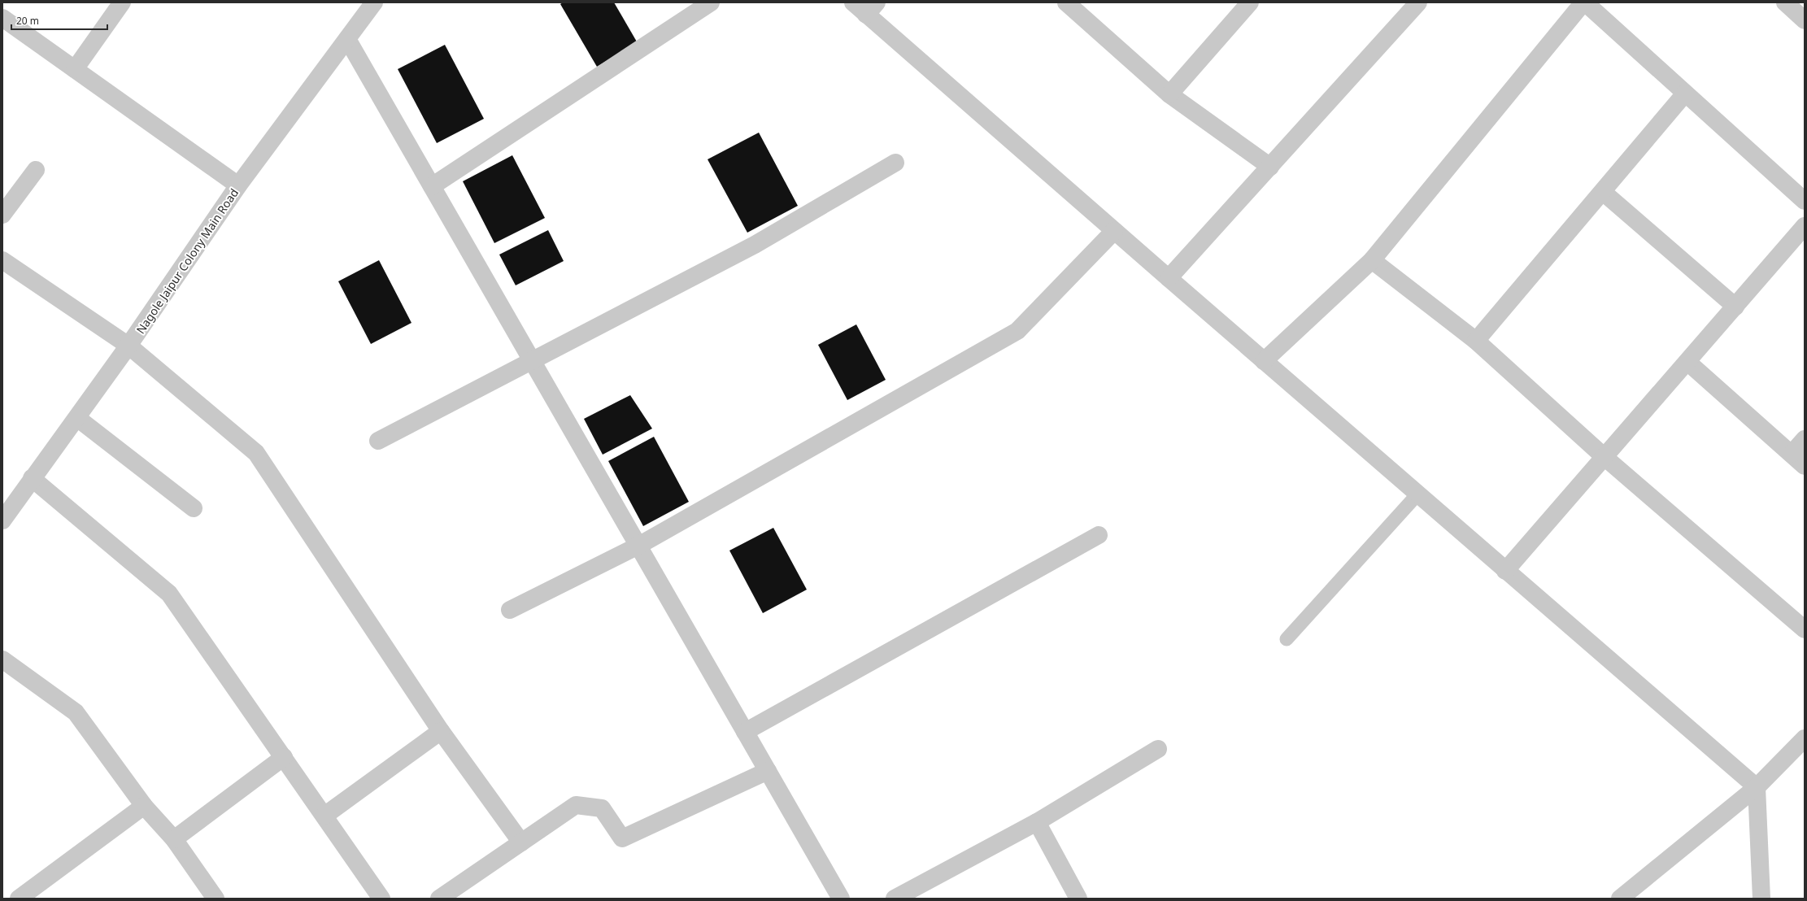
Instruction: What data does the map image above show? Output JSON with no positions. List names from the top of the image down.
{
  "streets": {
    "street": ["Nagole Jaipur Colony Main Road"]
  },
  "scale_bar": "20 m"
}
